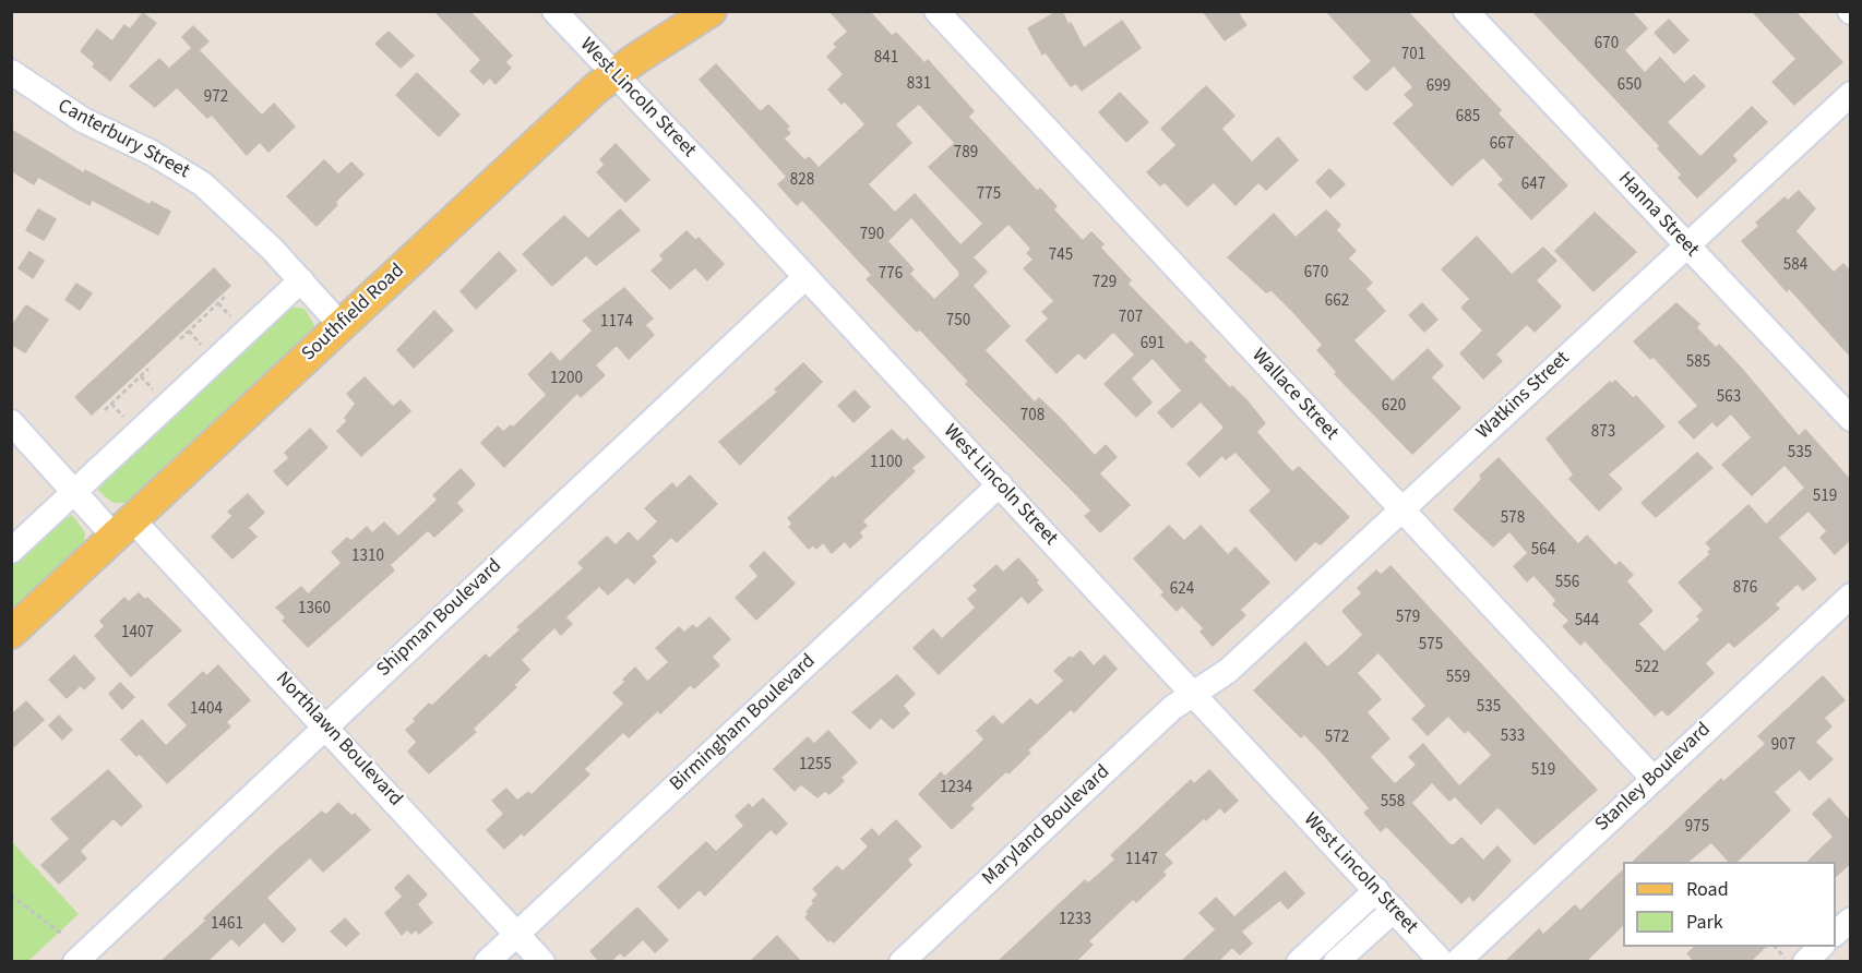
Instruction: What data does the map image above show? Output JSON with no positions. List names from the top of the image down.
{
  "streets": {
    "main road": ["Southfield Road"],
    "street": [
      "West Lincoln Street",
      "Canterbury Street",
      "Hanna Street",
      "Wallace Street",
      "Watkins Street",
      "Shipman Boulevard",
      "Birmingham Boulevard",
      "Northlawn Boulevard",
      "Stanley Boulevard",
      "Maryland Boulevard"
    ]
  },
  "crossings": [
    ["West Lincoln Street", "Southfield Road"],
    ["West Lincoln Street", "Watkins Street"],
    ["West Lincoln Street", "Shipman Boulevard"],
    ["West Lincoln Street", "Birmingham Boulevard"],
    ["West Lincoln Street", "Maryland Boulevard"],
    ["Canterbury Street", "Southfield Road"],
    ["Hanna Street", "Watkins Street"],
    ["Southfield Road", "Northlawn Boulevard"],
    ["Wallace Street", "Watkins Street"],
    ["Wallace Street", "Stanley Boulevard"],
    ["Watkins Street", "Maryland Boulevard"],
    ["Shipman Boulevard", "Northlawn Boulevard"],
    ["Birmingham Boulevard", "Northlawn Boulevard"]
  ],
  "house_numbers": [
    "670",
    "701",
    "841",
    "831",
    "650",
    "699",
    "972",
    "685",
    "667",
    "789",
    "828",
    "647",
    "775",
    "790",
    "745",
    "584",
    "670",
    "776",
    "729",
    "662",
    "707",
    "750",
    "1174",
    "691",
    "585",
    "1200",
    "563",
    "620",
    "708",
    "873",
    "535",
    "1100",
    "519",
    "578",
    "564",
    "1310",
    "556",
    "876",
    "624",
    "1360",
    "579",
    "544",
    "1407",
    "575",
    "522",
    "559",
    "535",
    "1404",
    "533",
    "572",
    "907",
    "1255",
    "519",
    "1234",
    "558",
    "975",
    "1147",
    "1233",
    "1461"
  ],
  "legend": ["Road", "Park"]
}
